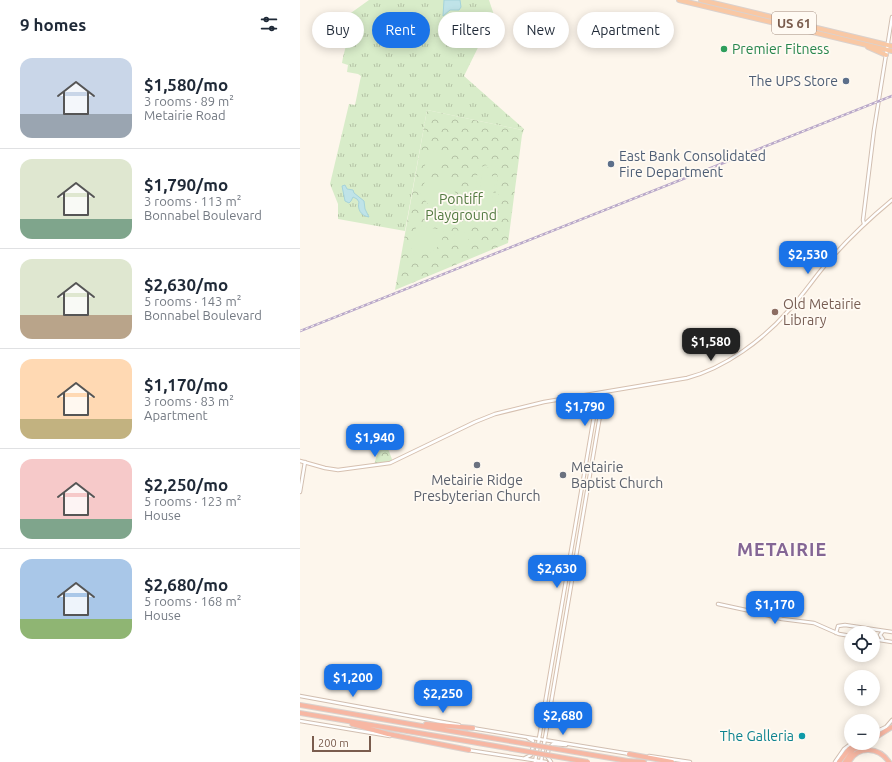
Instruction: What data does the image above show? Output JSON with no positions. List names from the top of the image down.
{
  "streets": {
    "highway": ["US 61"]
  },
  "districts": ["METAIRIE"],
  "parks": ["Pontiff Playground"],
  "places": [
    "Premier Fitness",
    "The UPS Store",
    "East Bank Consolidated Fire Department",
    "Old Metairie Library",
    "Metairie Ridge Presbyterian Church",
    "Metairie Baptist Church",
    "The Galleria"
  ],
  "scale_bar": "200 m",
  "page": {
    "heading": "9 homes",
    "chip": [
      "Buy",
      "Rent",
      "Filters",
      "New",
      "Apartment"
    ],
    "list": [
      {
        "name": "$1,580/mo",
        "note": "3 rooms · 89 m² · Metairie Road"
      },
      {
        "name": "$1,790/mo",
        "note": "3 rooms · 113 m² · Bonnabel Boulevard"
      },
      {
        "name": "$2,630/mo",
        "note": "5 rooms · 143 m² · Bonnabel Boulevard"
      },
      {
        "name": "$1,170/mo",
        "note": "3 rooms · 83 m² · Apartment"
      },
      {
        "name": "$2,250/mo",
        "note": "5 rooms · 123 m² · House"
      },
      {
        "name": "$2,680/mo",
        "note": "5 rooms · 168 m² · House"
      }
    ],
    "price": [
      "$2,530",
      "$1,580",
      "$1,790",
      "$1,940",
      "$2,630",
      "$1,170",
      "$1,200",
      "$2,250",
      "$2,680"
    ],
    "map_buttons": ["+", "−"],
    "scale": "200 m"
  }
}
